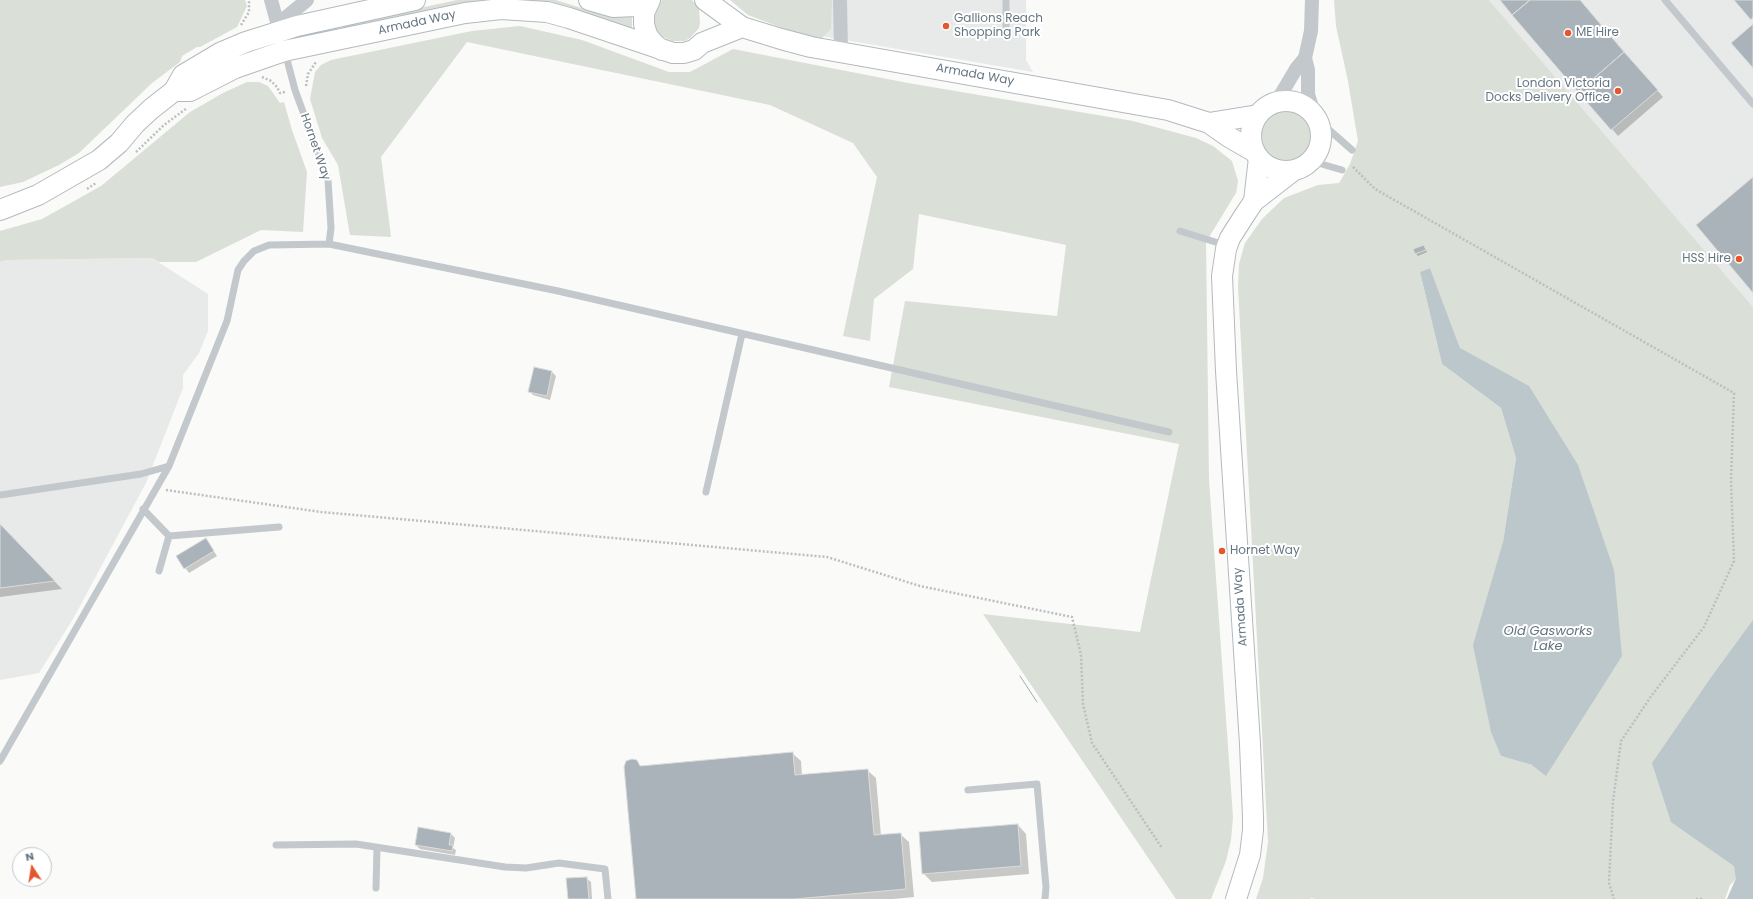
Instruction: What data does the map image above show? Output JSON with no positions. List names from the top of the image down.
{
  "streets": {
    "street": ["Armada Way"],
    "lane": ["Hornet Way"]
  },
  "crossings": [
    ["Armada Way", "Hornet Way"]
  ],
  "water": ["Old Gasworks Lake"],
  "places": [
    "Gallions Reach Shopping Park",
    "ME Hire",
    "London Victoria Docks Delivery Office",
    "HSS Hire",
    "Hornet Way"
  ],
  "north": "top"
}
